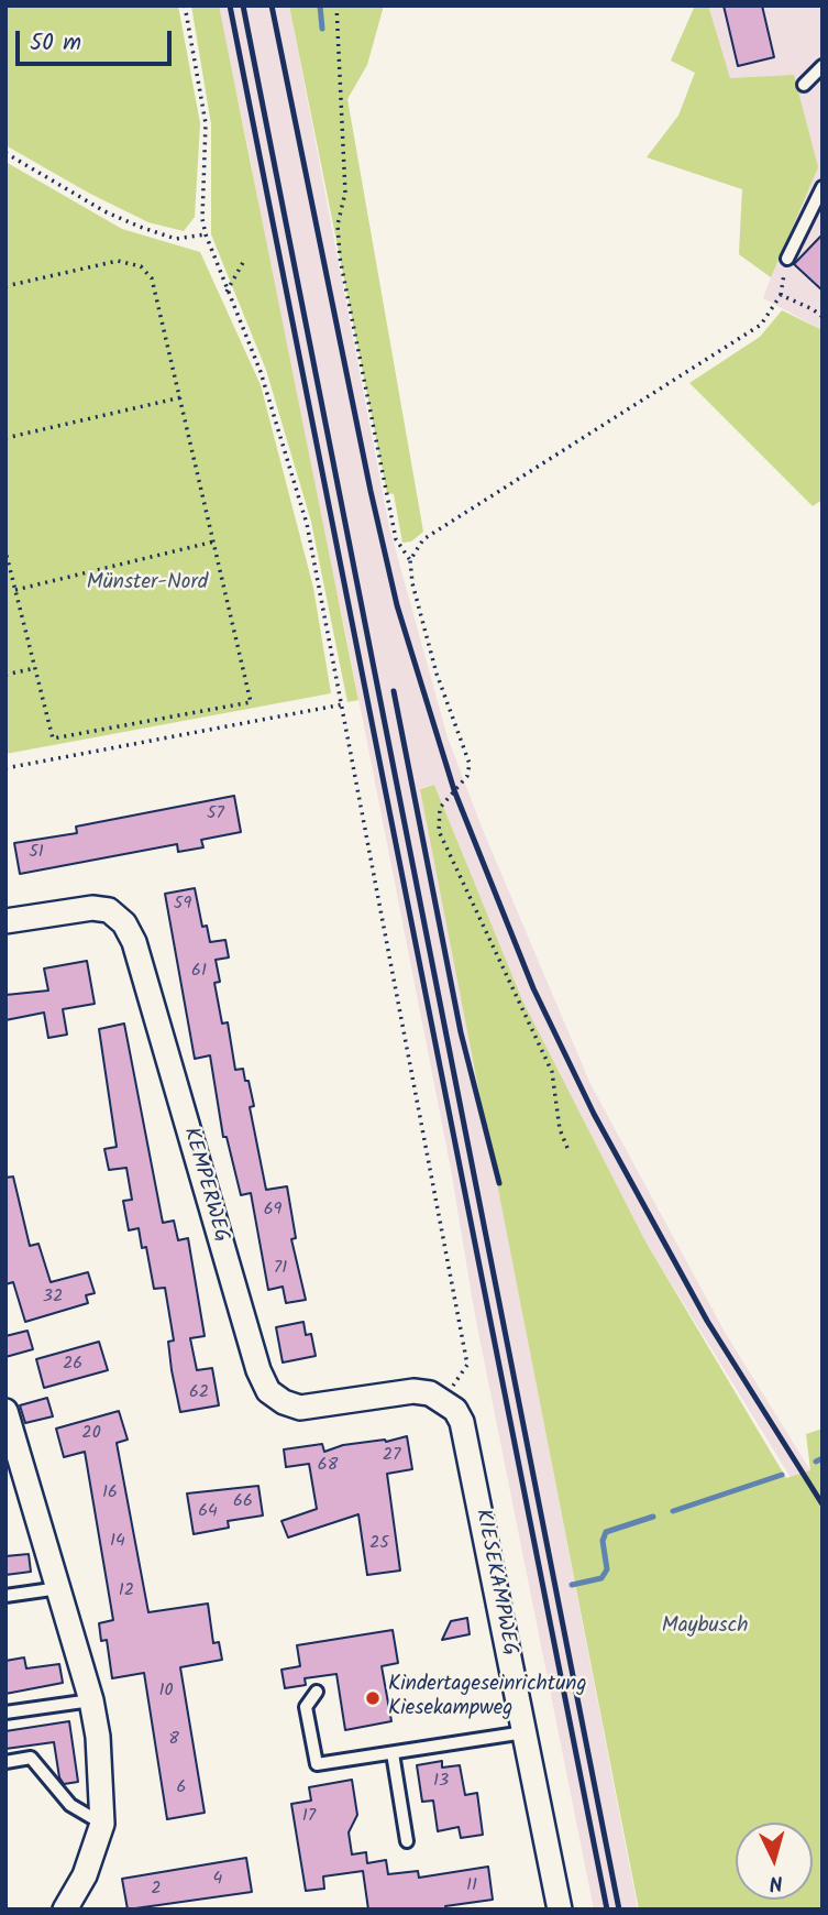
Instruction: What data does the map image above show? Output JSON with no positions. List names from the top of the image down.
{
  "streets": {
    "street": ["KEMPERWEG", "KIESEKAMPWEG"]
  },
  "crossings": [
    ["KEMPERWEG", "KIESEKAMPWEG"]
  ],
  "parks": ["Münster-Nord", "Maybusch"],
  "places": ["Kindertageseinrichtung Kiesekampweg"],
  "house_numbers": [
    "57",
    "51",
    "59",
    "61",
    "69",
    "71",
    "32",
    "26",
    "62",
    "20",
    "27",
    "68",
    "16",
    "66",
    "64",
    "14",
    "25",
    "12",
    "10",
    "8",
    "13",
    "6",
    "17",
    "4",
    "11",
    "2"
  ],
  "scale_bar": "50 m",
  "north": "bottom"
}
